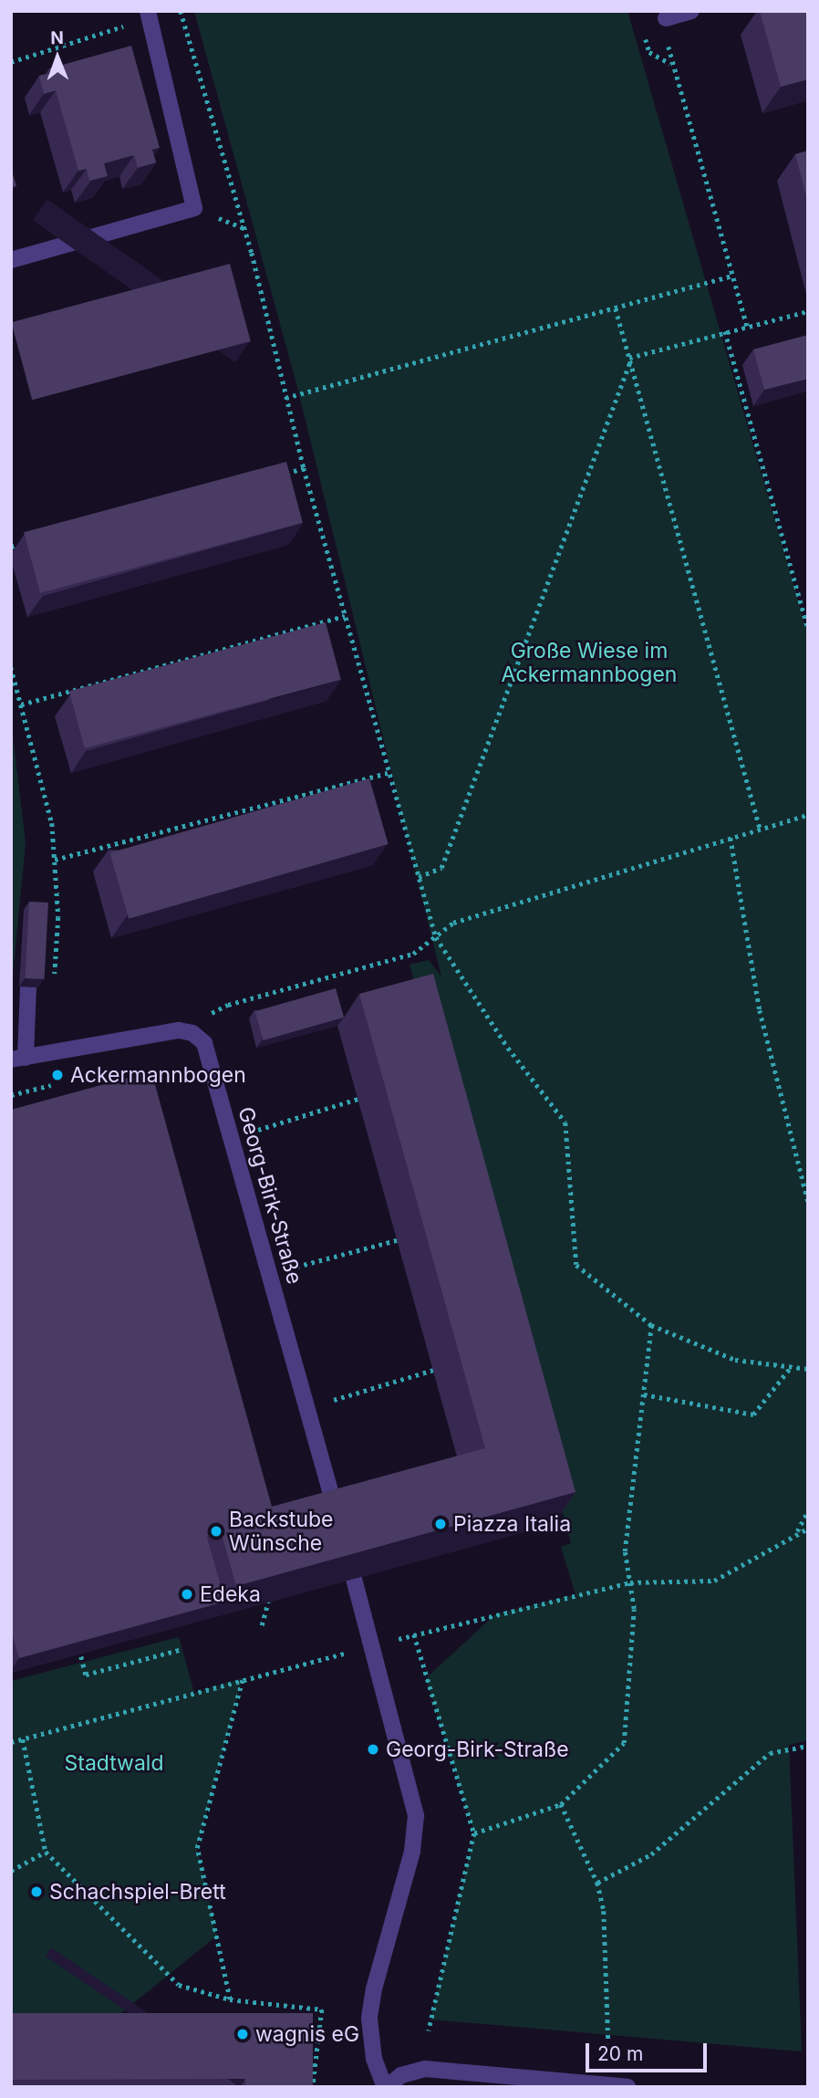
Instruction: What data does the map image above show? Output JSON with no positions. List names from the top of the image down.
{
  "streets": {
    "street": ["Georg-Birk-Straße"]
  },
  "parks": ["Große Wiese im Ackermannbogen", "Stadtwald"],
  "places": [
    "Ackermannbogen",
    "Piazza Italia",
    "Backstube Wünsche",
    "Edeka",
    "Georg-Birk-Straße",
    "Schachspiel-Brett",
    "wagnis eG"
  ],
  "scale_bar": "20 m",
  "north": "top"
}
